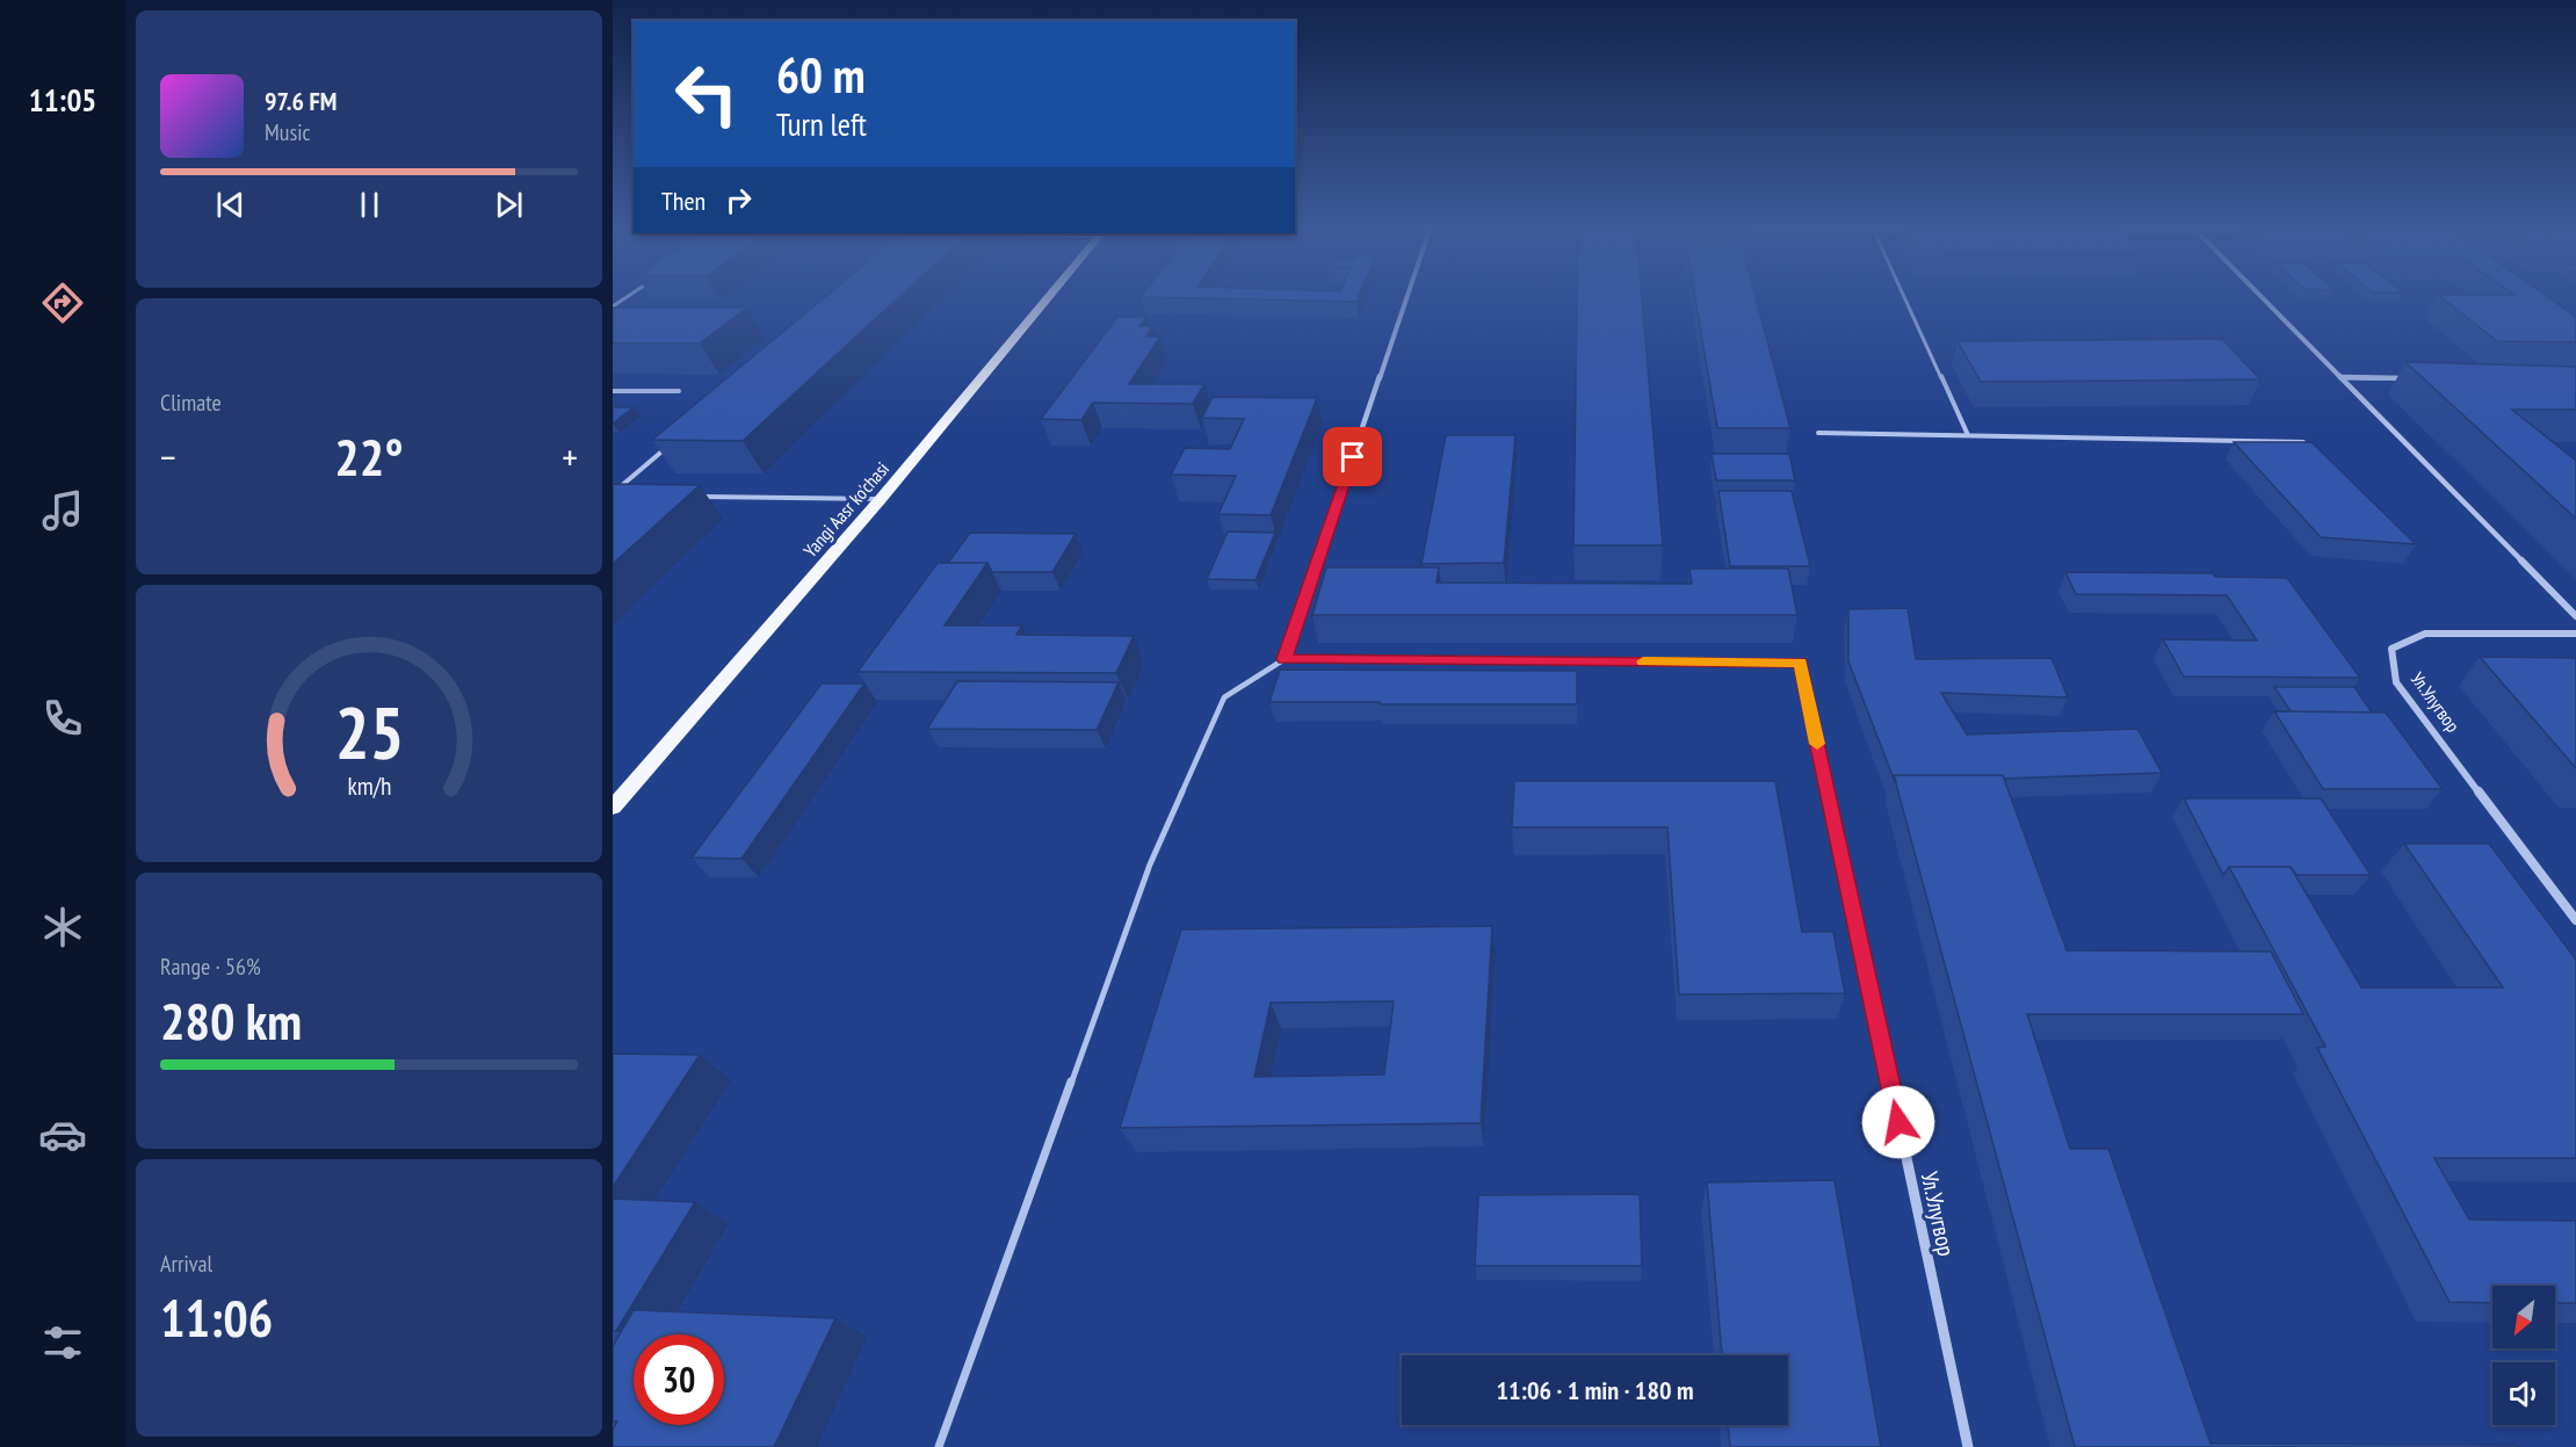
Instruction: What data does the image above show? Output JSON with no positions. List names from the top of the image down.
{
  "streets": {
    "main road": ["Yangi Aasr ko'chasi"],
    "street": ["Ул.Улугвор"]
  },
  "north": "bottom left",
  "page": {
    "tabs": "11:05",
    "turn": ["60 m", "Turn left"],
    "song": ["97.6 FM", "Music"],
    "then": "Then",
    "tile": [
      "Climate",
      ["Range · 56%", "280 km"],
      ["Arrival", "11:06"]
    ],
    "heat": ["−", "22°", "+"],
    "limit": "30",
    "trip": "11:06 · 1 min · 180 m",
    "gauge": ["25", "km/h"]
  }
}
